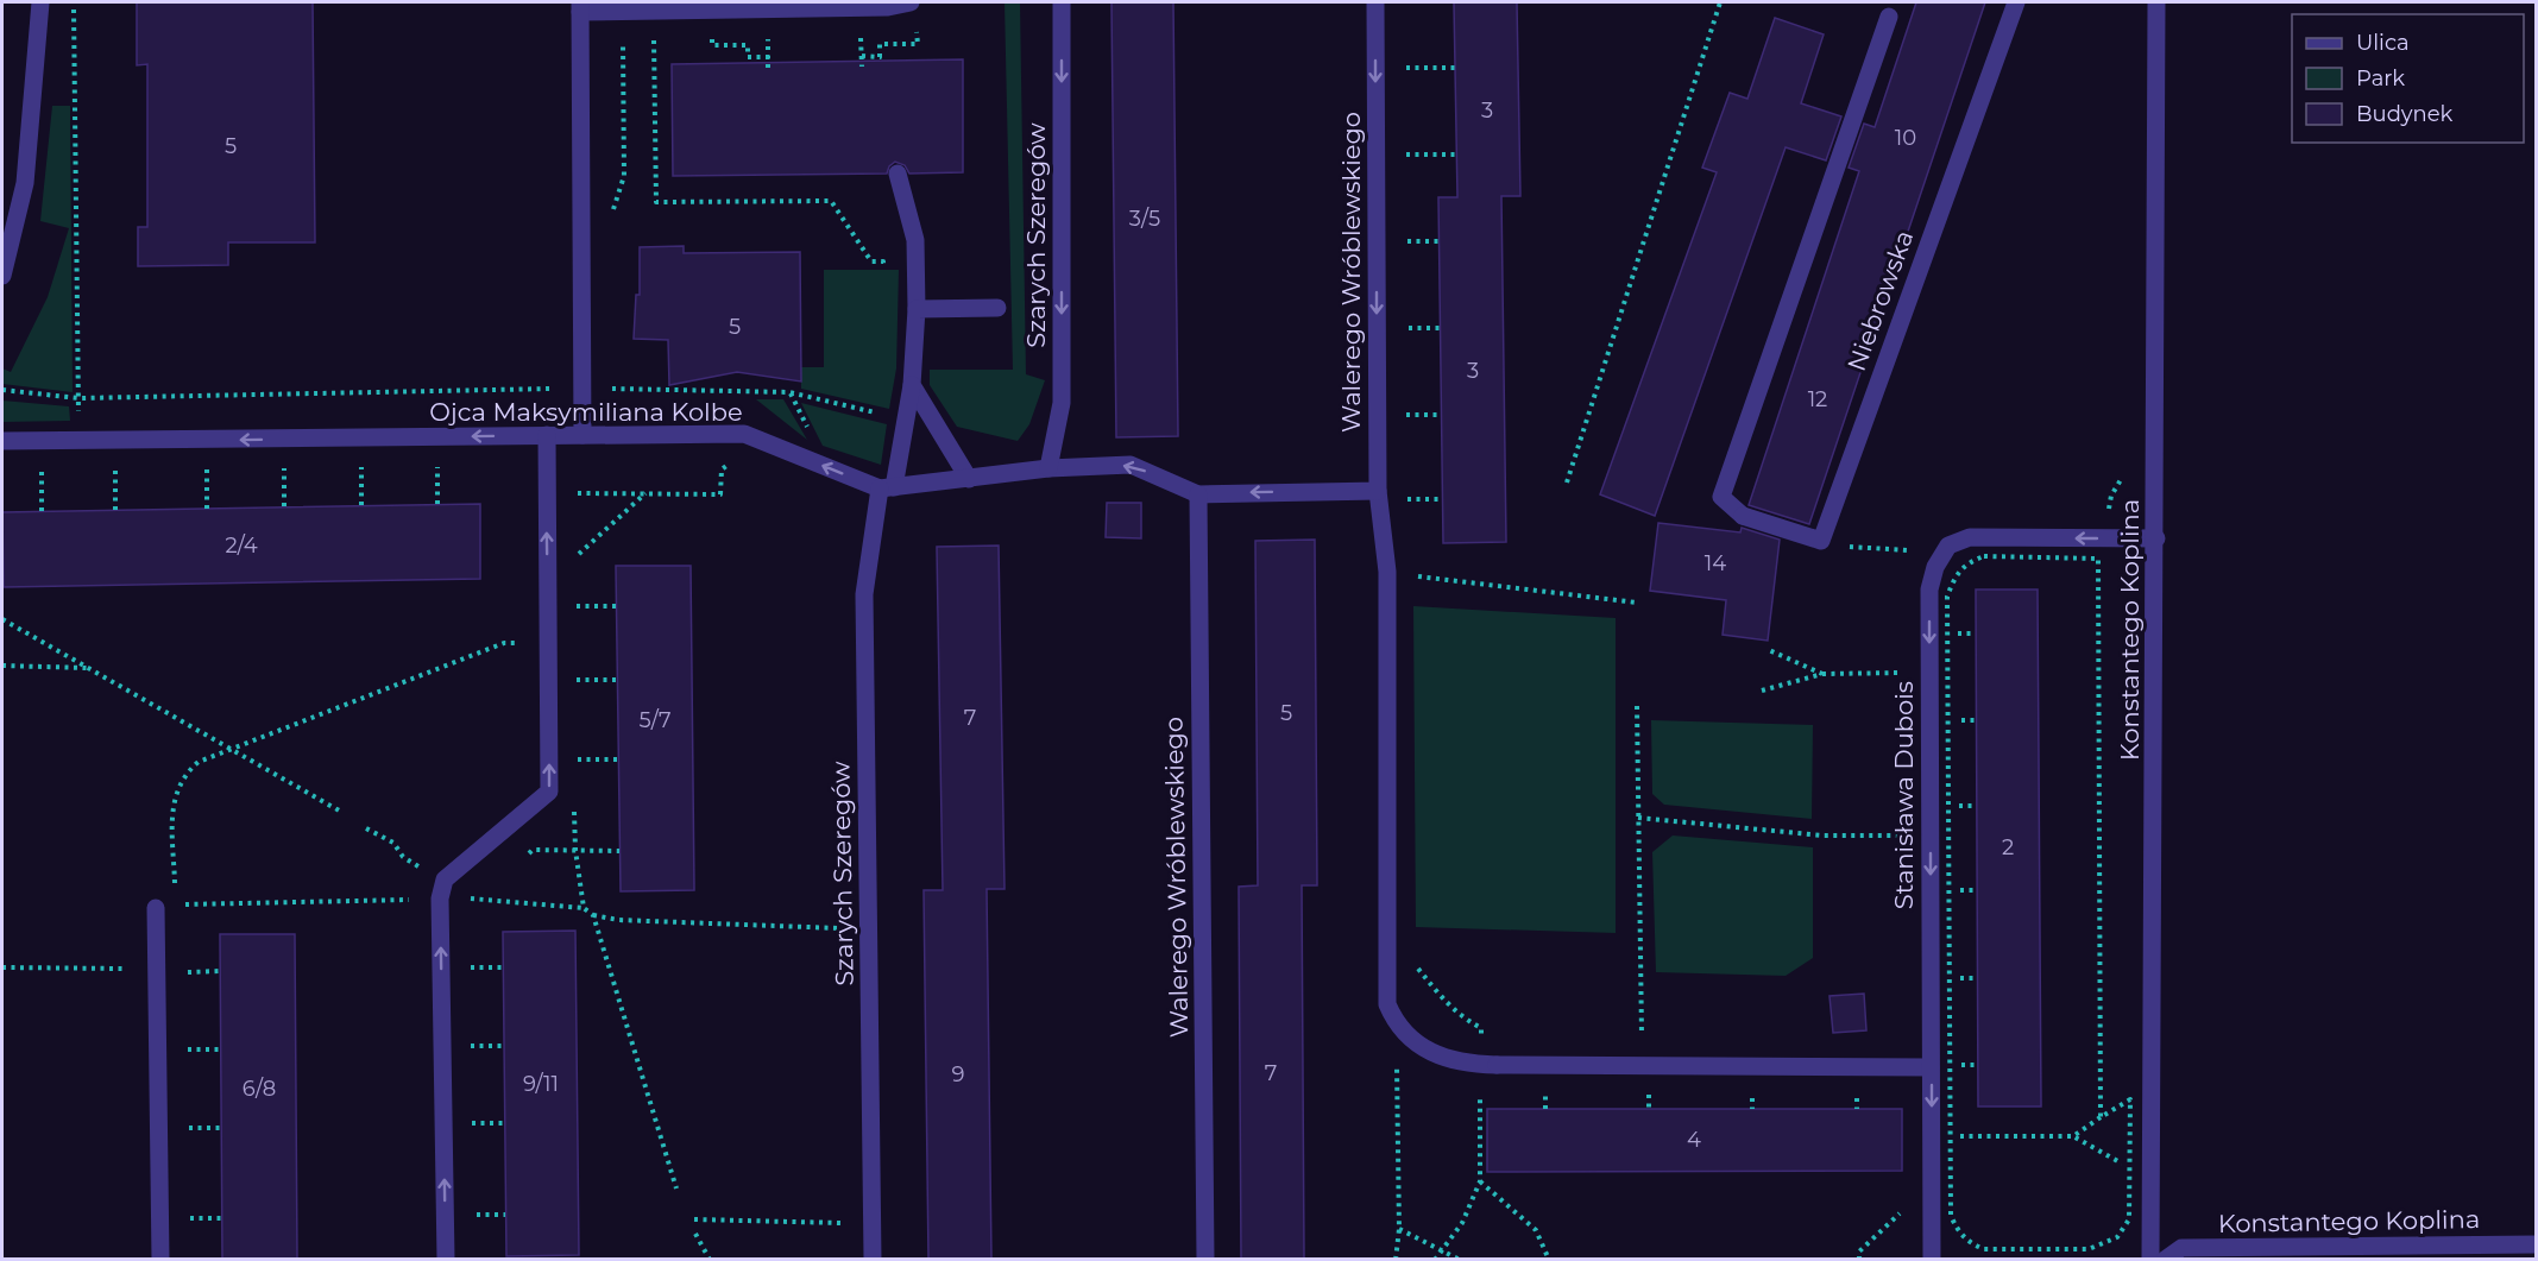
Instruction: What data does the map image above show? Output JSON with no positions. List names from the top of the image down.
{
  "streets": {
    "street": [
      "Szarych Szeregów",
      "Walerego Wróblewskiego",
      "Niebrowska",
      "Ojca Maksymiliana Kolbe",
      "Konstantego Koplina",
      "Stanisława Dubois"
    ]
  },
  "crossings": [
    ["Szarych Szeregów", "Ojca Maksymiliana Kolbe"],
    ["Walerego Wróblewskiego", "Ojca Maksymiliana Kolbe"],
    ["Konstantego Koplina", "Stanisława Dubois"]
  ],
  "one_way": ["Ojca Maksymiliana Kolbe", "Stanisława Dubois"],
  "house_numbers": [
    "3",
    "10",
    "5",
    "3/5",
    "5",
    "3",
    "12",
    "2/4",
    "14",
    "5",
    "7",
    "5/7",
    "2",
    "7",
    "9",
    "9/11",
    "6/8",
    "4"
  ],
  "legend": ["Ulica", "Park", "Budynek"]
}
